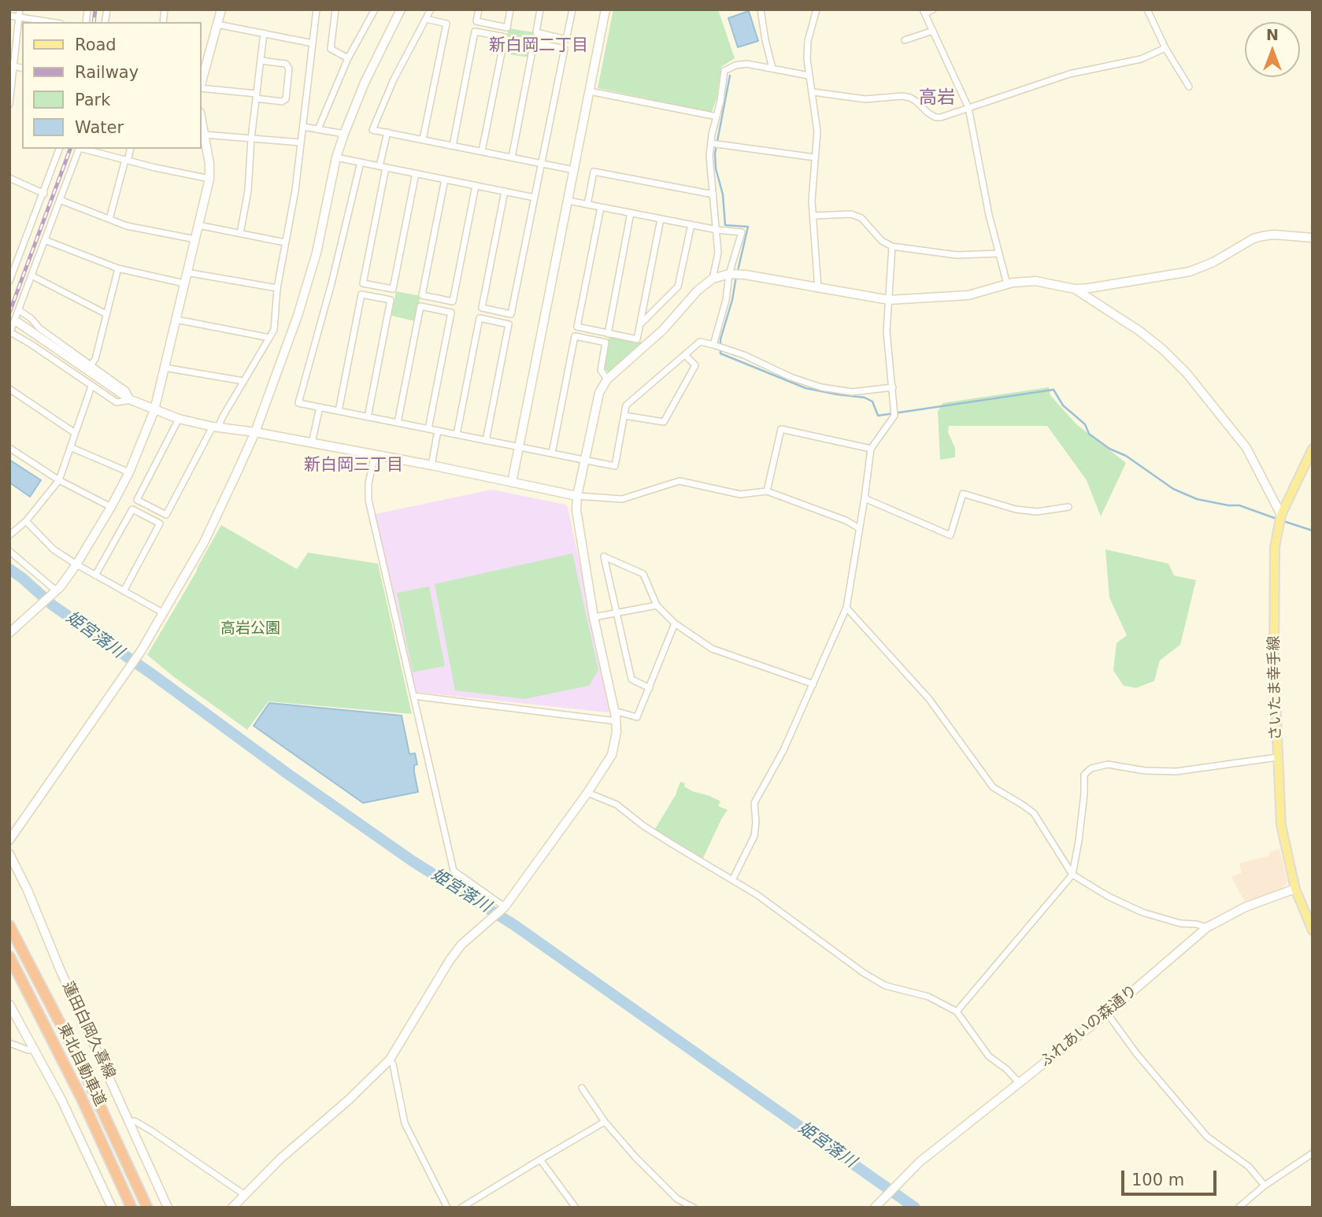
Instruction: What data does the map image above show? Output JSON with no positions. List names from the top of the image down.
{
  "streets": {
    "highway": ["東北自動車道"],
    "main road": ["さいたま幸手線"],
    "street": ["ふれあいの森通り", "蓮田白岡久喜線"]
  },
  "crossings": [
    ["さいたま幸手線", "ふれあいの森通り"]
  ],
  "districts": ["新白岡二丁目", "高岩", "新白岡三丁目"],
  "water": ["姫宮落川"],
  "parks": ["高岩公園"],
  "legend": [
    "Road",
    "Railway",
    "Park",
    "Water"
  ],
  "scale_bar": "100 m",
  "north": "top"
}
